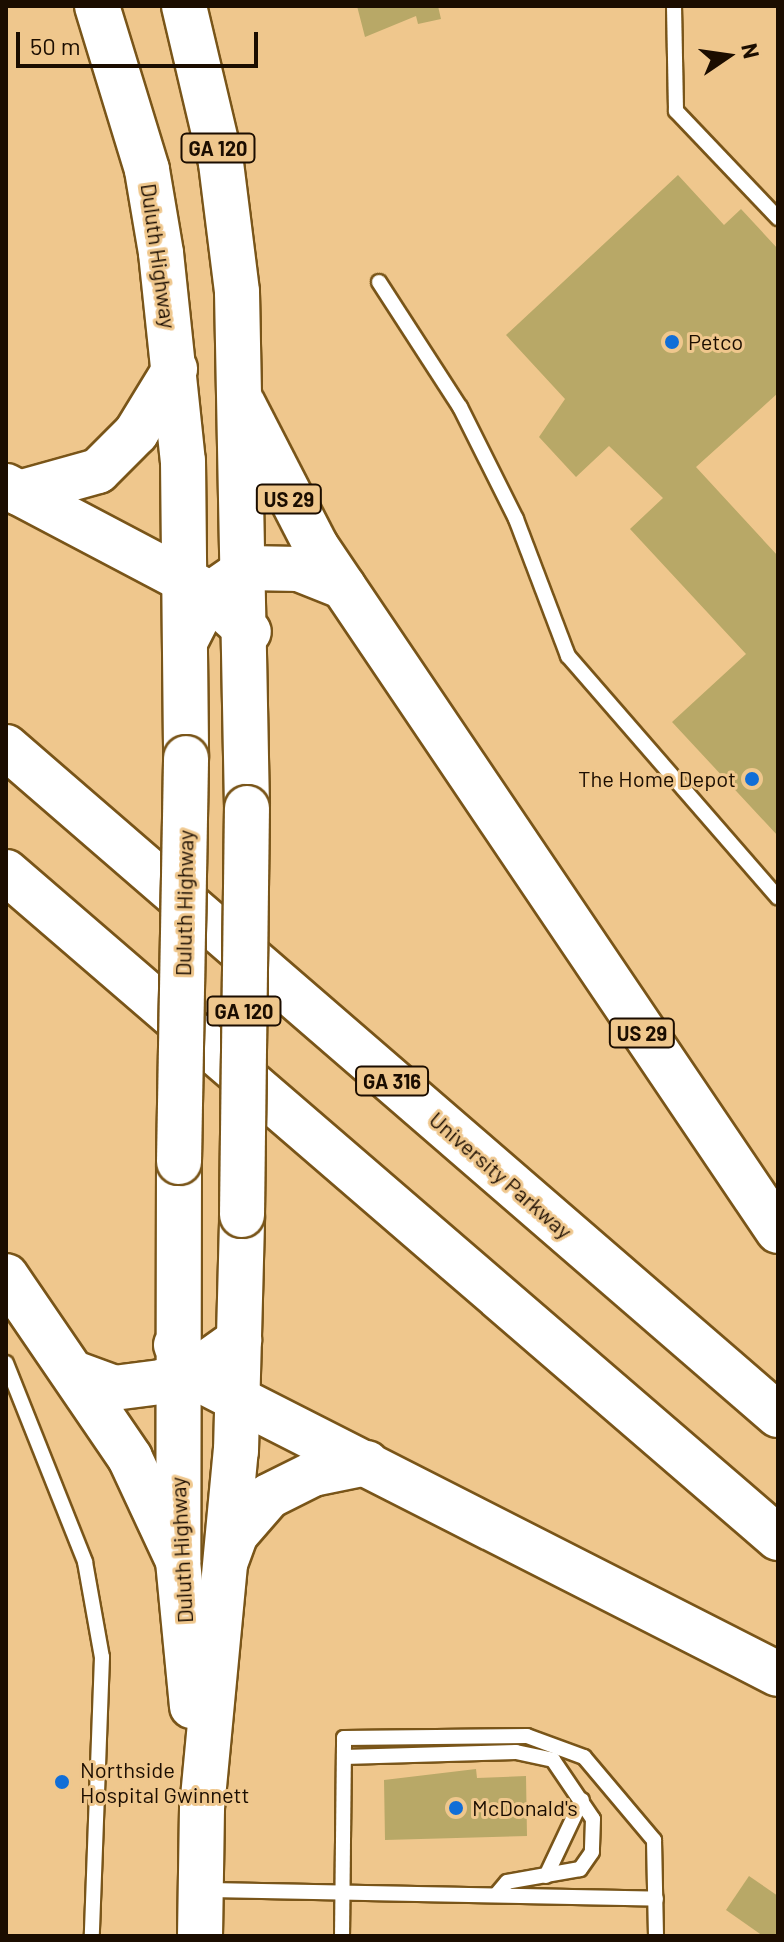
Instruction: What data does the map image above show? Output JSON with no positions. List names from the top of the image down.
{
  "streets": {
    "main road": [
      "GA 120",
      "Duluth Highway",
      "US 29",
      "GA 316",
      "University Parkway"
    ]
  },
  "crossings": [
    ["Duluth Highway", "US 29"]
  ],
  "places": [
    "Petco",
    "The Home Depot",
    "Northside Hospital Gwinnett",
    "McDonald's"
  ],
  "scale_bar": "50 m",
  "north": "right"
}
